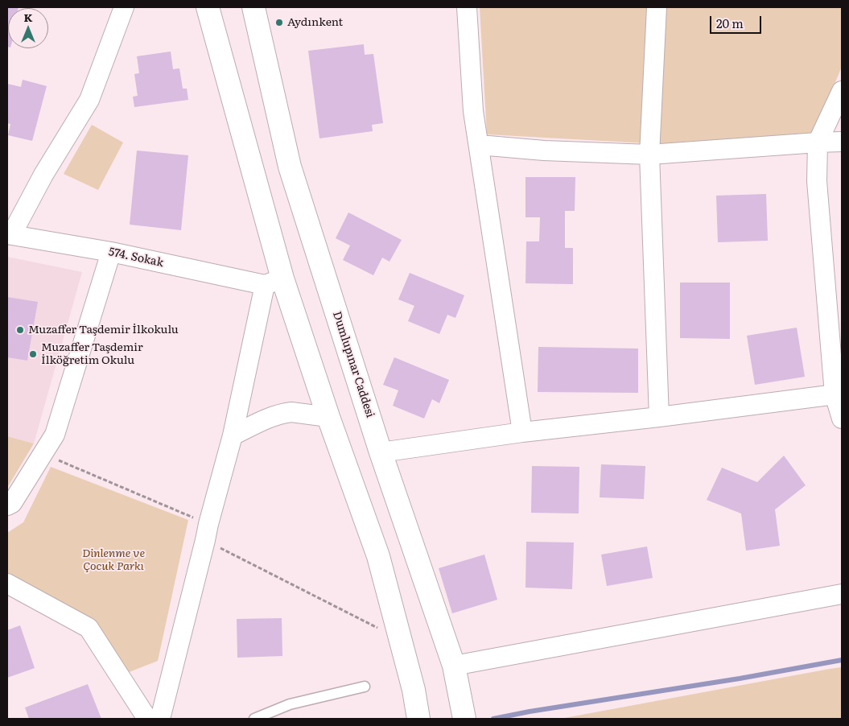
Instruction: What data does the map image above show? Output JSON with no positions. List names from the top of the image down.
{
  "streets": {
    "main road": ["Dumlupınar Caddesi"],
    "street": ["574. Sokak"]
  },
  "parks": ["Dinlenme ve Çocuk Parkı"],
  "places": ["Aydınkent", "Muzaffer Taşdemir İlkokulu", "Muzaffer Taşdemir İlköğretim Okulu"],
  "scale_bar": "20 m",
  "north": "top"
}
